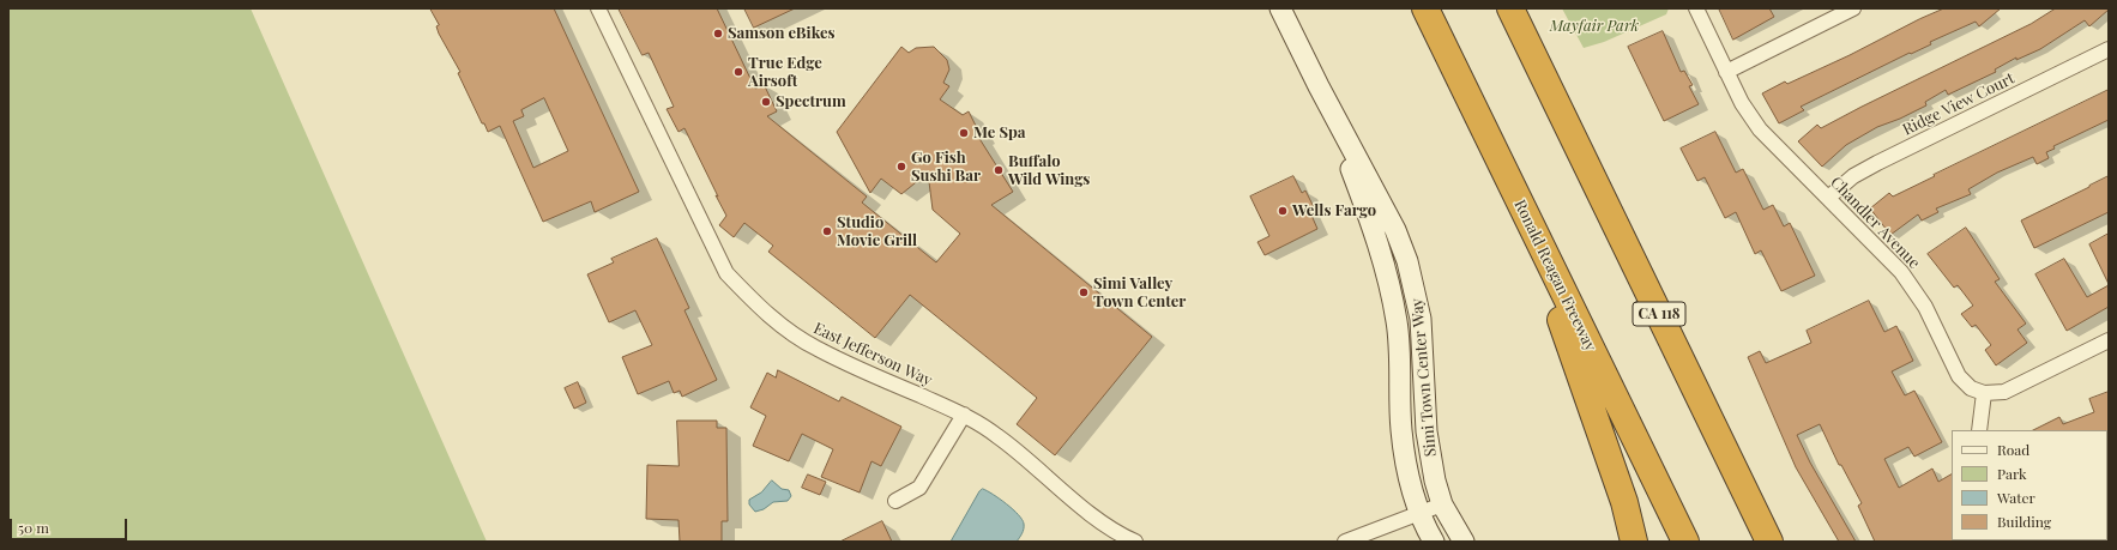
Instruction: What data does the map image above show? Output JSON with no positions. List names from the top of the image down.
{
  "streets": {
    "highway": ["Ronald Reagan Freeway", "CA 118"],
    "street": [
      "Ridge View Court",
      "Chandler Avenue",
      "East Jefferson Way",
      "Simi Town Center Way"
    ]
  },
  "crossings": [
    ["Ridge View Court", "Chandler Avenue"]
  ],
  "parks": ["Mayfair Park"],
  "places": [
    "Samson eBikes",
    "True Edge Airsoft",
    "Spectrum",
    "Me Spa",
    "Go Fish Sushi Bar",
    "Buffalo Wild Wings",
    "Wells Fargo",
    "Studio Movie Grill",
    "Simi Valley Town Center"
  ],
  "legend": [
    "Road",
    "Park",
    "Water",
    "Building"
  ],
  "scale_bar": "50 m"
}
